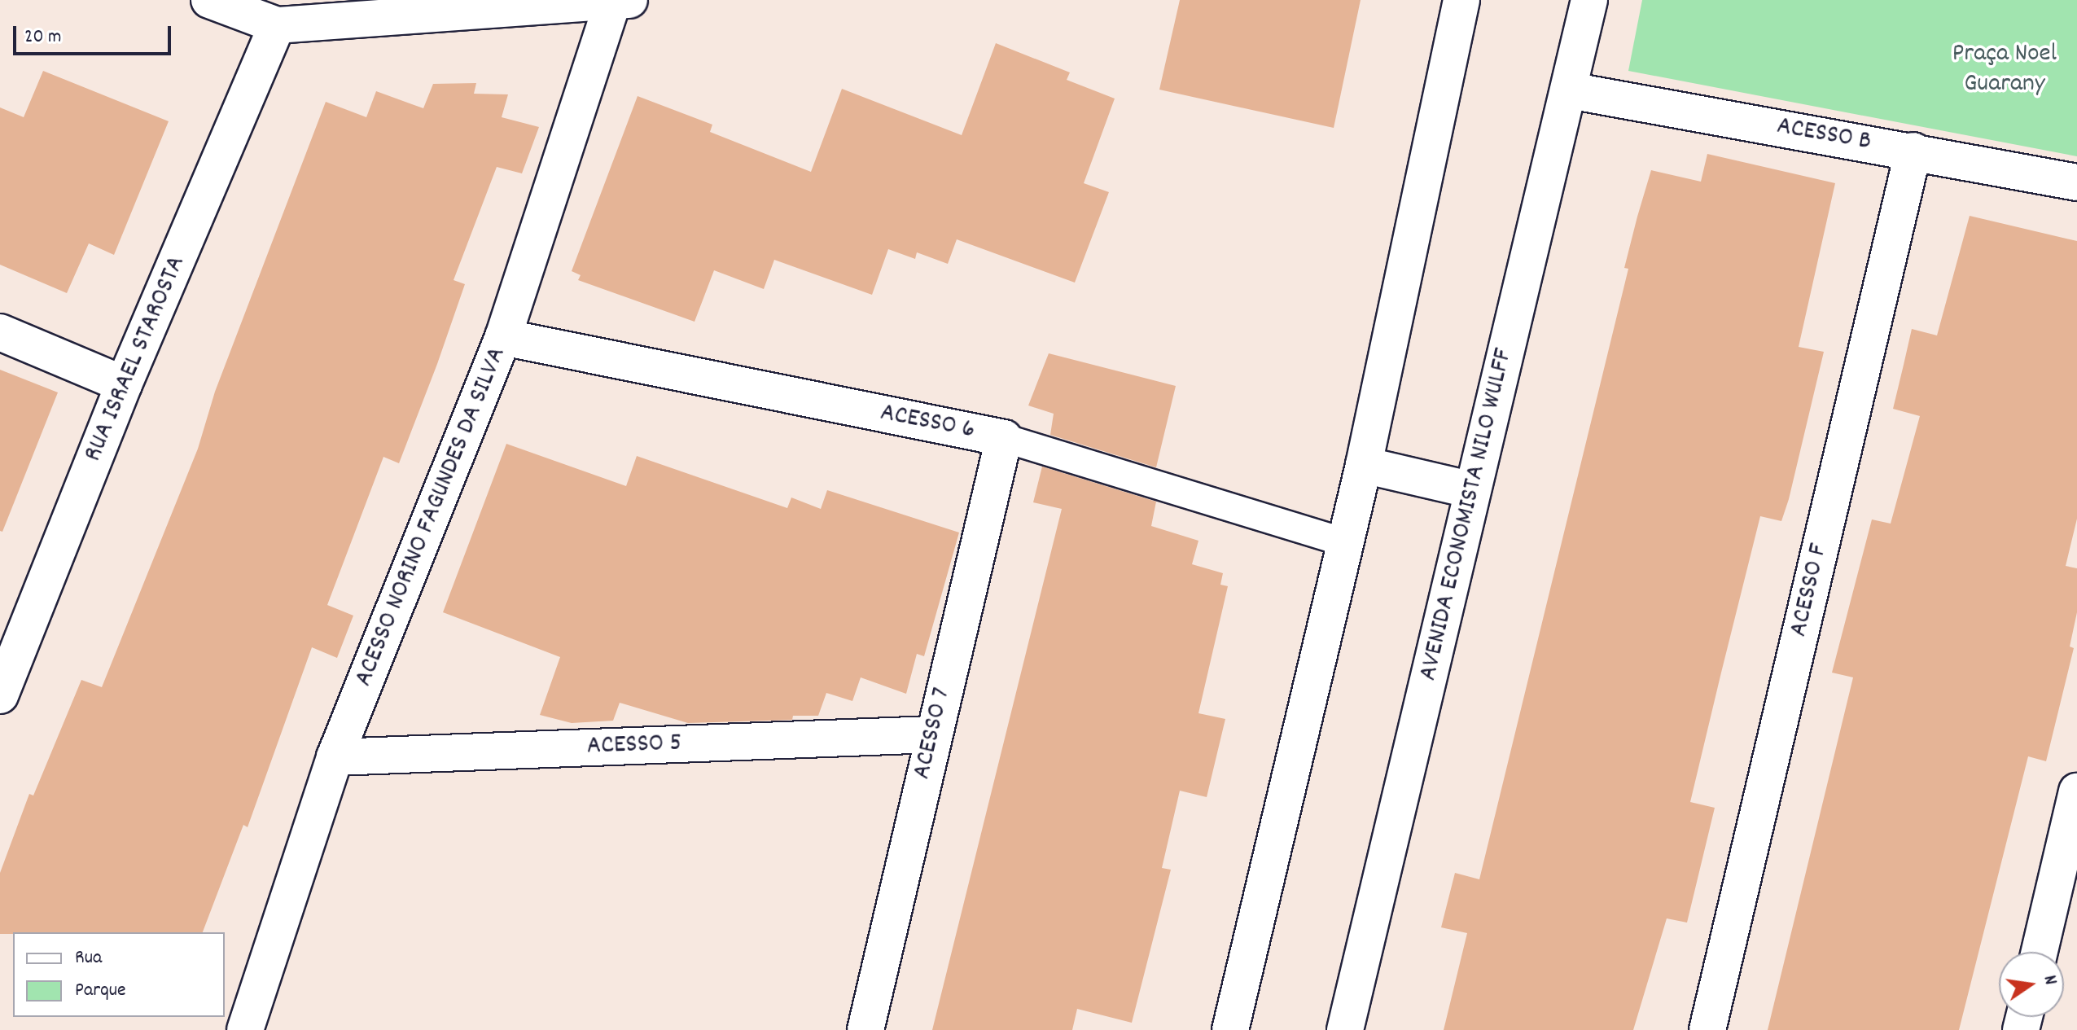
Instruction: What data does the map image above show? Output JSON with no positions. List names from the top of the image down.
{
  "streets": {
    "street": [
      "ACESSO B",
      "RUA ISRAEL STAROSTA",
      "ACESSO 6",
      "AVENIDA ECONOMISTA NILO WULFF",
      "ACESSO NORINO FAGUNDES DA SILVA",
      "ACESSO F",
      "ACESSO 7",
      "ACESSO 5"
    ]
  },
  "crossings": [
    ["ACESSO B", "AVENIDA ECONOMISTA NILO WULFF"],
    ["ACESSO B", "ACESSO F"],
    ["ACESSO 6", "ACESSO NORINO FAGUNDES DA SILVA"],
    ["ACESSO 6", "ACESSO 7"],
    ["ACESSO NORINO FAGUNDES DA SILVA", "ACESSO 5"],
    ["ACESSO 7", "ACESSO 5"]
  ],
  "parks": ["Praça Noel Guarany"],
  "legend": ["Rua", "Parque"],
  "scale_bar": "20 m",
  "north": "right"
}
